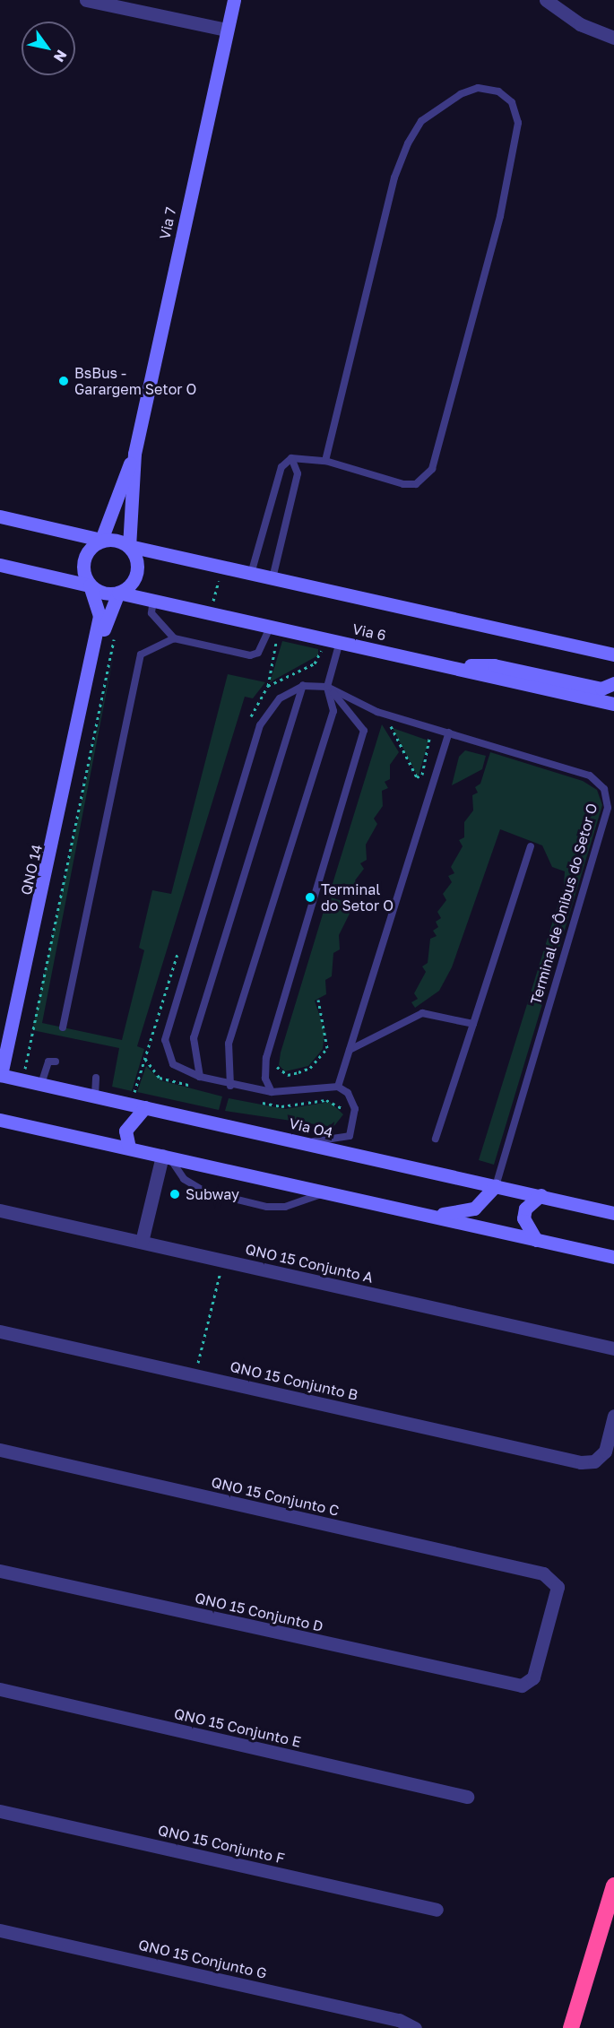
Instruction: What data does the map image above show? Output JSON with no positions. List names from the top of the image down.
{
  "streets": {
    "main road": [
      "Via 7",
      "Via 6",
      "QNO 14",
      "Via O4"
    ],
    "street": [
      "QNO 15 Conjunto A",
      "QNO 15 Conjunto B",
      "QNO 15 Conjunto C",
      "QNO 15 Conjunto D",
      "QNO 15 Conjunto E",
      "QNO 15 Conjunto F",
      "QNO 15 Conjunto G"
    ],
    "lane": ["Terminal de Ônibus do Setor O"]
  },
  "crossings": [
    ["Via 7", "Via 6"],
    ["Via 7", "QNO 14"],
    ["Via 6", "QNO 14"],
    ["QNO 14", "Via O4"],
    ["Terminal de Ônibus do Setor O", "Via O4"],
    ["QNO 15 Conjunto C", "QNO 15 Conjunto D"]
  ],
  "places": ["BsBus - Garargem Setor O", "Terminal do Setor O", "Subway"],
  "north": "bottom right"
}
